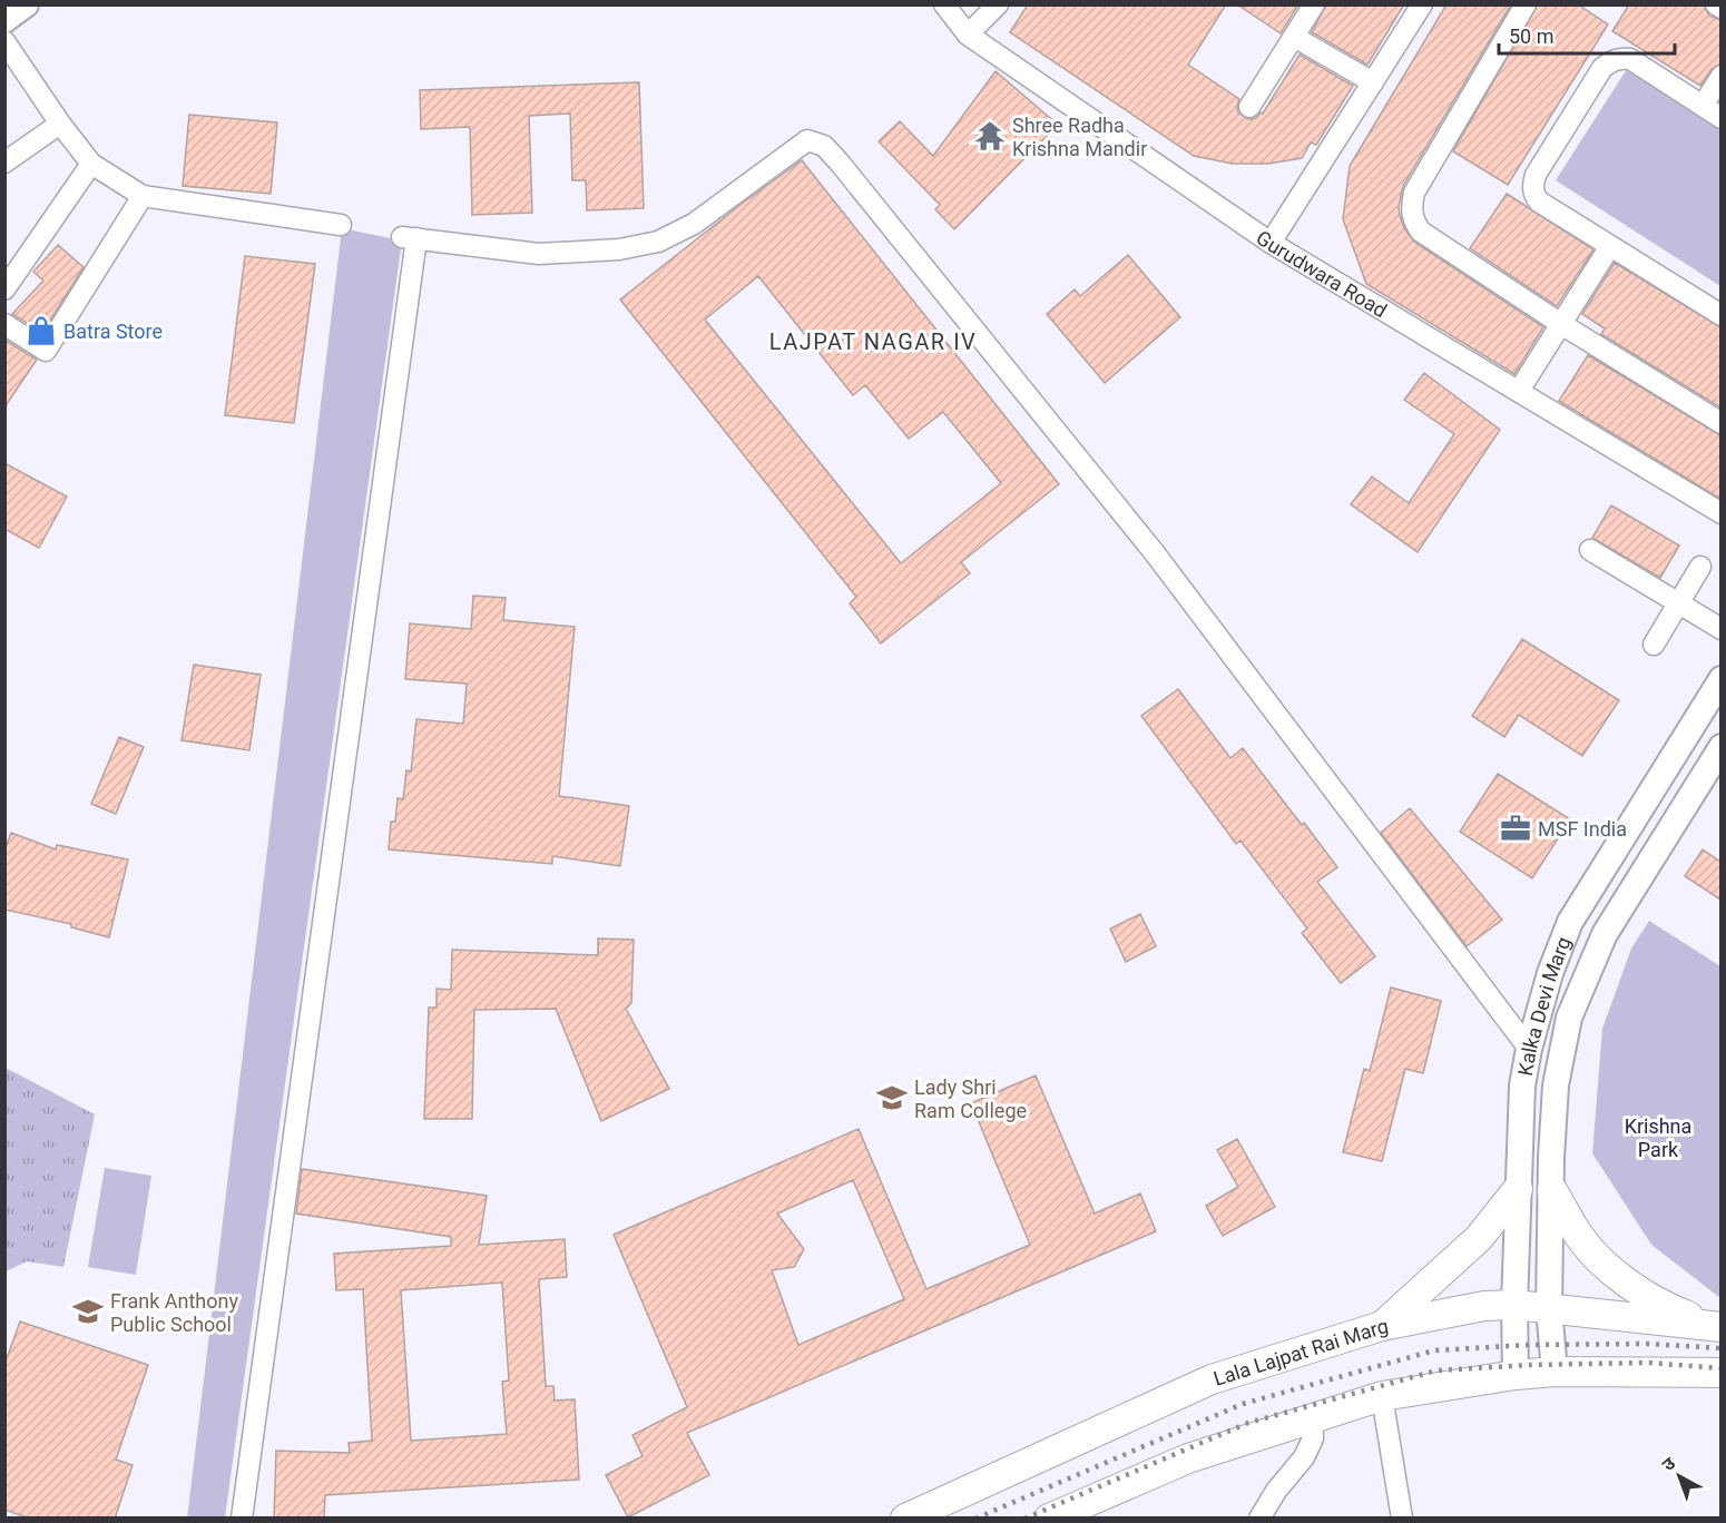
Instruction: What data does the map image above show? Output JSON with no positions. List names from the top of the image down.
{
  "streets": {
    "main road": ["Lala Lajpat Rai Marg"],
    "street": ["Gurudwara Road", "Kalka Devi Marg"]
  },
  "crossings": [
    ["Kalka Devi Marg", "Lala Lajpat Rai Marg"]
  ],
  "districts": ["LAJPAT NAGAR IV"],
  "parks": ["Krishna Park"],
  "places": {
    "temple": ["Shree Radha Krishna Mandir"],
    "shop": ["Batra Store"],
    "office": ["MSF India"],
    "school or university": ["Lady Shri Ram College", "Frank Anthony Public School"]
  },
  "scale_bar": "50 m",
  "north": "top left"
}
